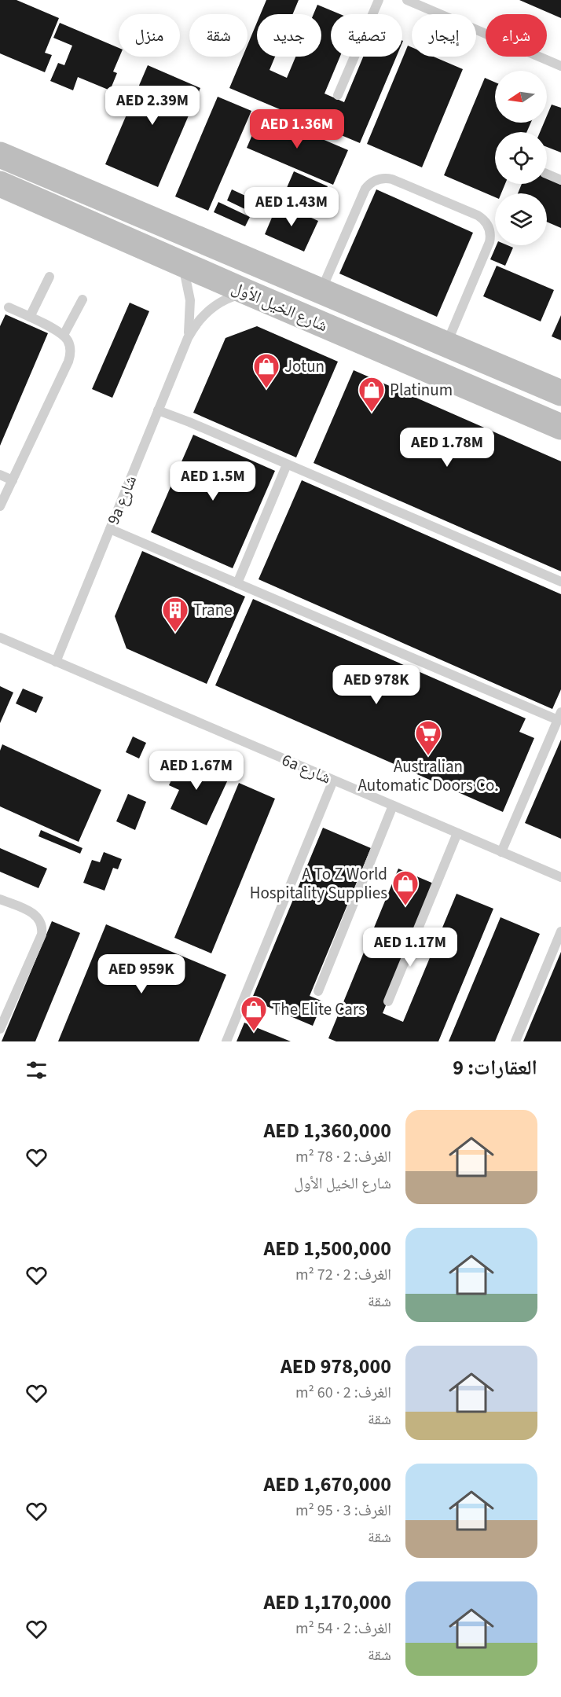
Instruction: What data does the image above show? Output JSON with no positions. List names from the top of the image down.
{
  "streets": {
    "main road": ["شارع الخيل الأول"],
    "lane": ["9a شارع", "6a شارع"]
  },
  "crossings": [
    ["شارع الخيل الأول", "9a شارع"],
    ["9a شارع", "6a شارع"]
  ],
  "places": {
    "shop": [
      "Jotun",
      "Platinum",
      "A To Z World Hospitality Supplies",
      "The Elite Cars"
    ],
    "building": ["Trane"],
    "supermarket": ["Australian Automatic Doors Co."]
  },
  "north": "left",
  "page": {
    "chip": [
      "شراء",
      "إيجار",
      "تصفية",
      "جديد",
      "شقة",
      "منزل"
    ],
    "price": [
      "AED 2.39M",
      "AED 1.36M",
      "AED 1.43M",
      "AED 1.78M",
      "AED 1.5M",
      "AED 978K",
      "AED 1.67M",
      "AED 1.17M",
      "AED 959K"
    ],
    "heading": "العقارات: 9",
    "list": [
      {
        "name": "AED 1,360,000",
        "note": "الغرف: 2 · 78 m² · شارع الخيل الأول"
      },
      {
        "name": "AED 1,500,000",
        "note": "الغرف: 2 · 72 m² · شقة"
      },
      {
        "name": "AED 978,000",
        "note": "الغرف: 2 · 60 m² · شقة"
      },
      {
        "name": "AED 1,670,000",
        "note": "الغرف: 3 · 95 m² · شقة"
      },
      {
        "name": "AED 1,170,000",
        "note": "الغرف: 2 · 54 m² · شقة"
      }
    ]
  }
}
